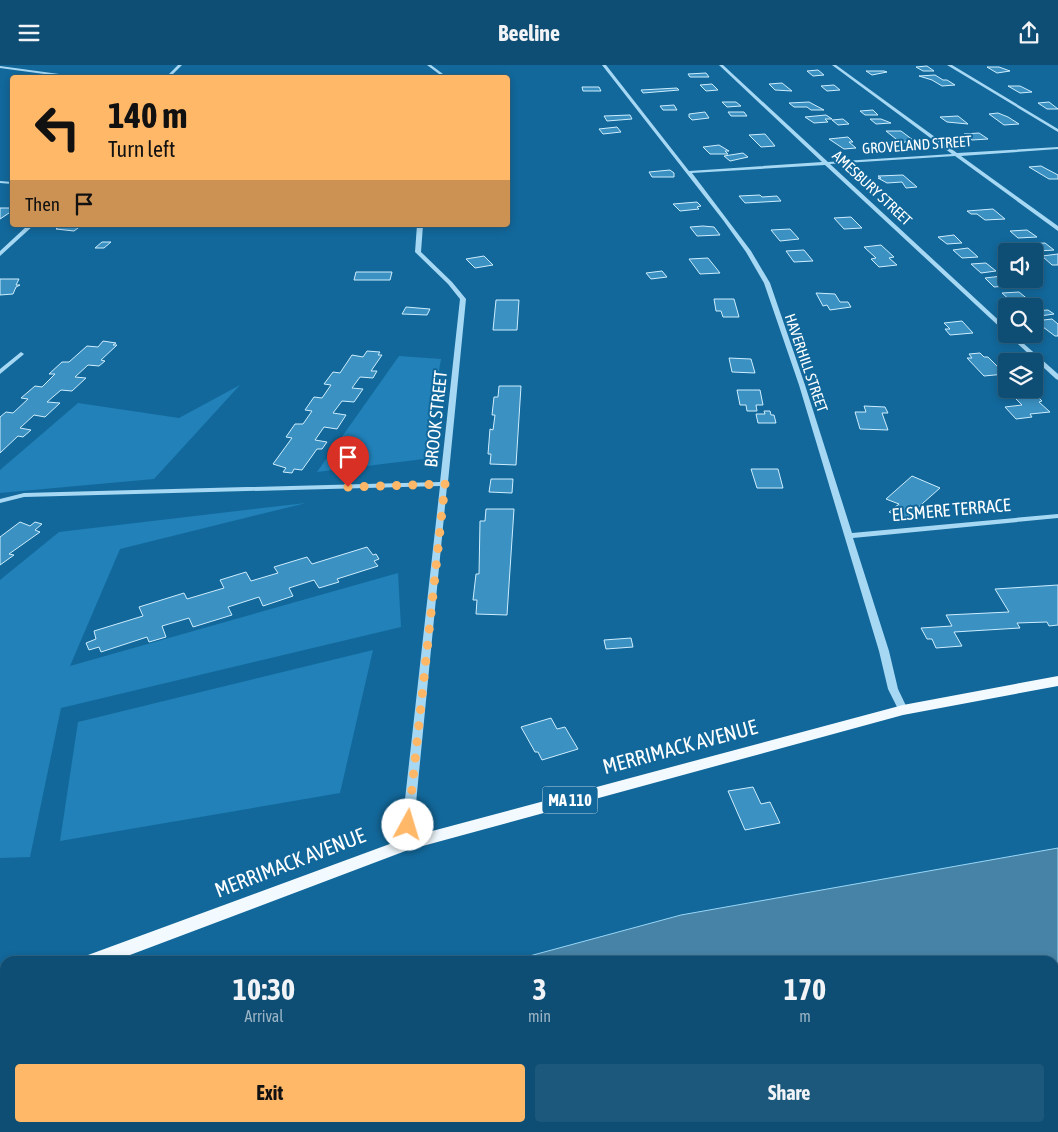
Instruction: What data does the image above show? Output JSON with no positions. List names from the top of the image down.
{
  "streets": {
    "main road": ["MERRIMACK AVENUE", "MA 110"],
    "street": [
      "GROVELAND STREET",
      "AMESBURY STREET",
      "HAVERHILL STREET",
      "BROOK STREET",
      "ELSMERE TERRACE"
    ]
  },
  "crossings": [
    ["GROVELAND STREET", "AMESBURY STREET"],
    ["GROVELAND STREET", "HAVERHILL STREET"],
    ["HAVERHILL STREET", "ELSMERE TERRACE"],
    ["HAVERHILL STREET", "MERRIMACK AVENUE"],
    ["BROOK STREET", "MERRIMACK AVENUE"]
  ],
  "page": {
    "header": "Beeline",
    "turn": ["140 m", "Turn left"],
    "then": "Then",
    "eta": [
      "10:30",
      "Arrival",
      "3",
      "min",
      "170",
      "m"
    ],
    "buttons": ["Exit", "Share"]
  }
}
